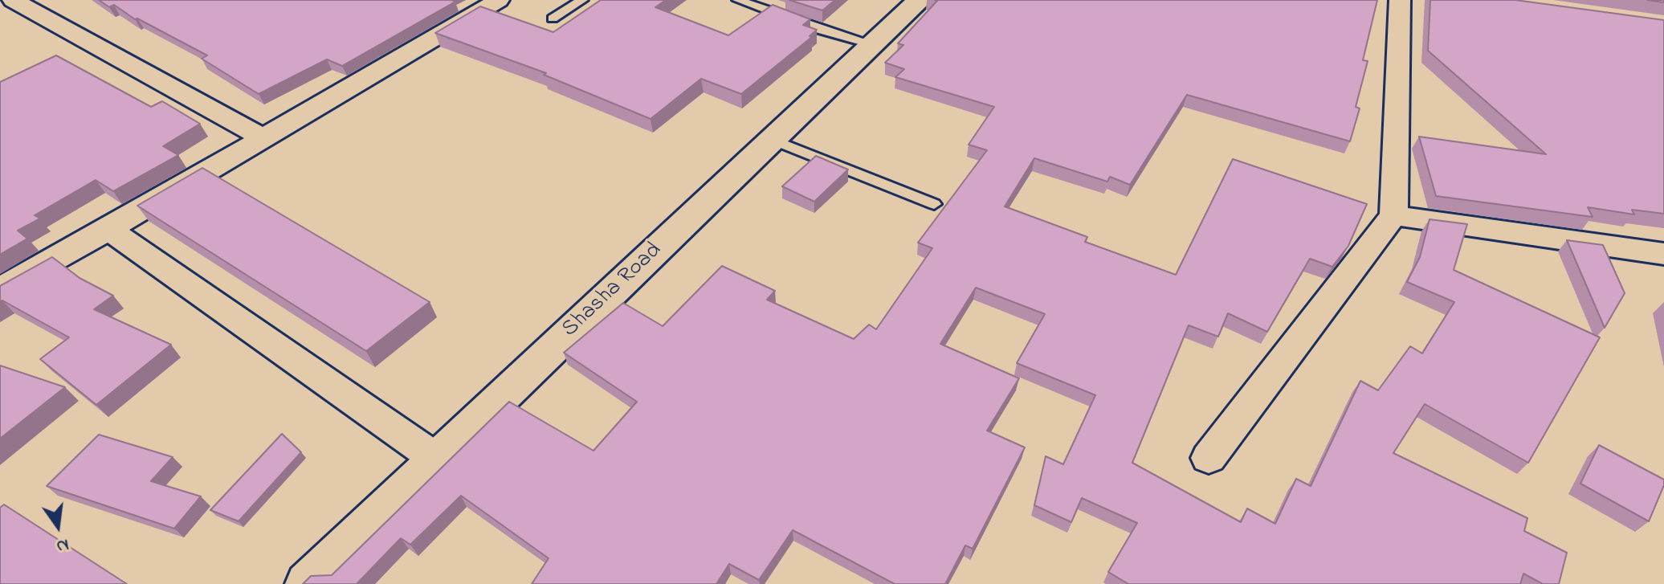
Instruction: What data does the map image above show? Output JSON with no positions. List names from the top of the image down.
{
  "streets": {
    "street": ["Shasha Road"]
  },
  "north": "bottom"
}
